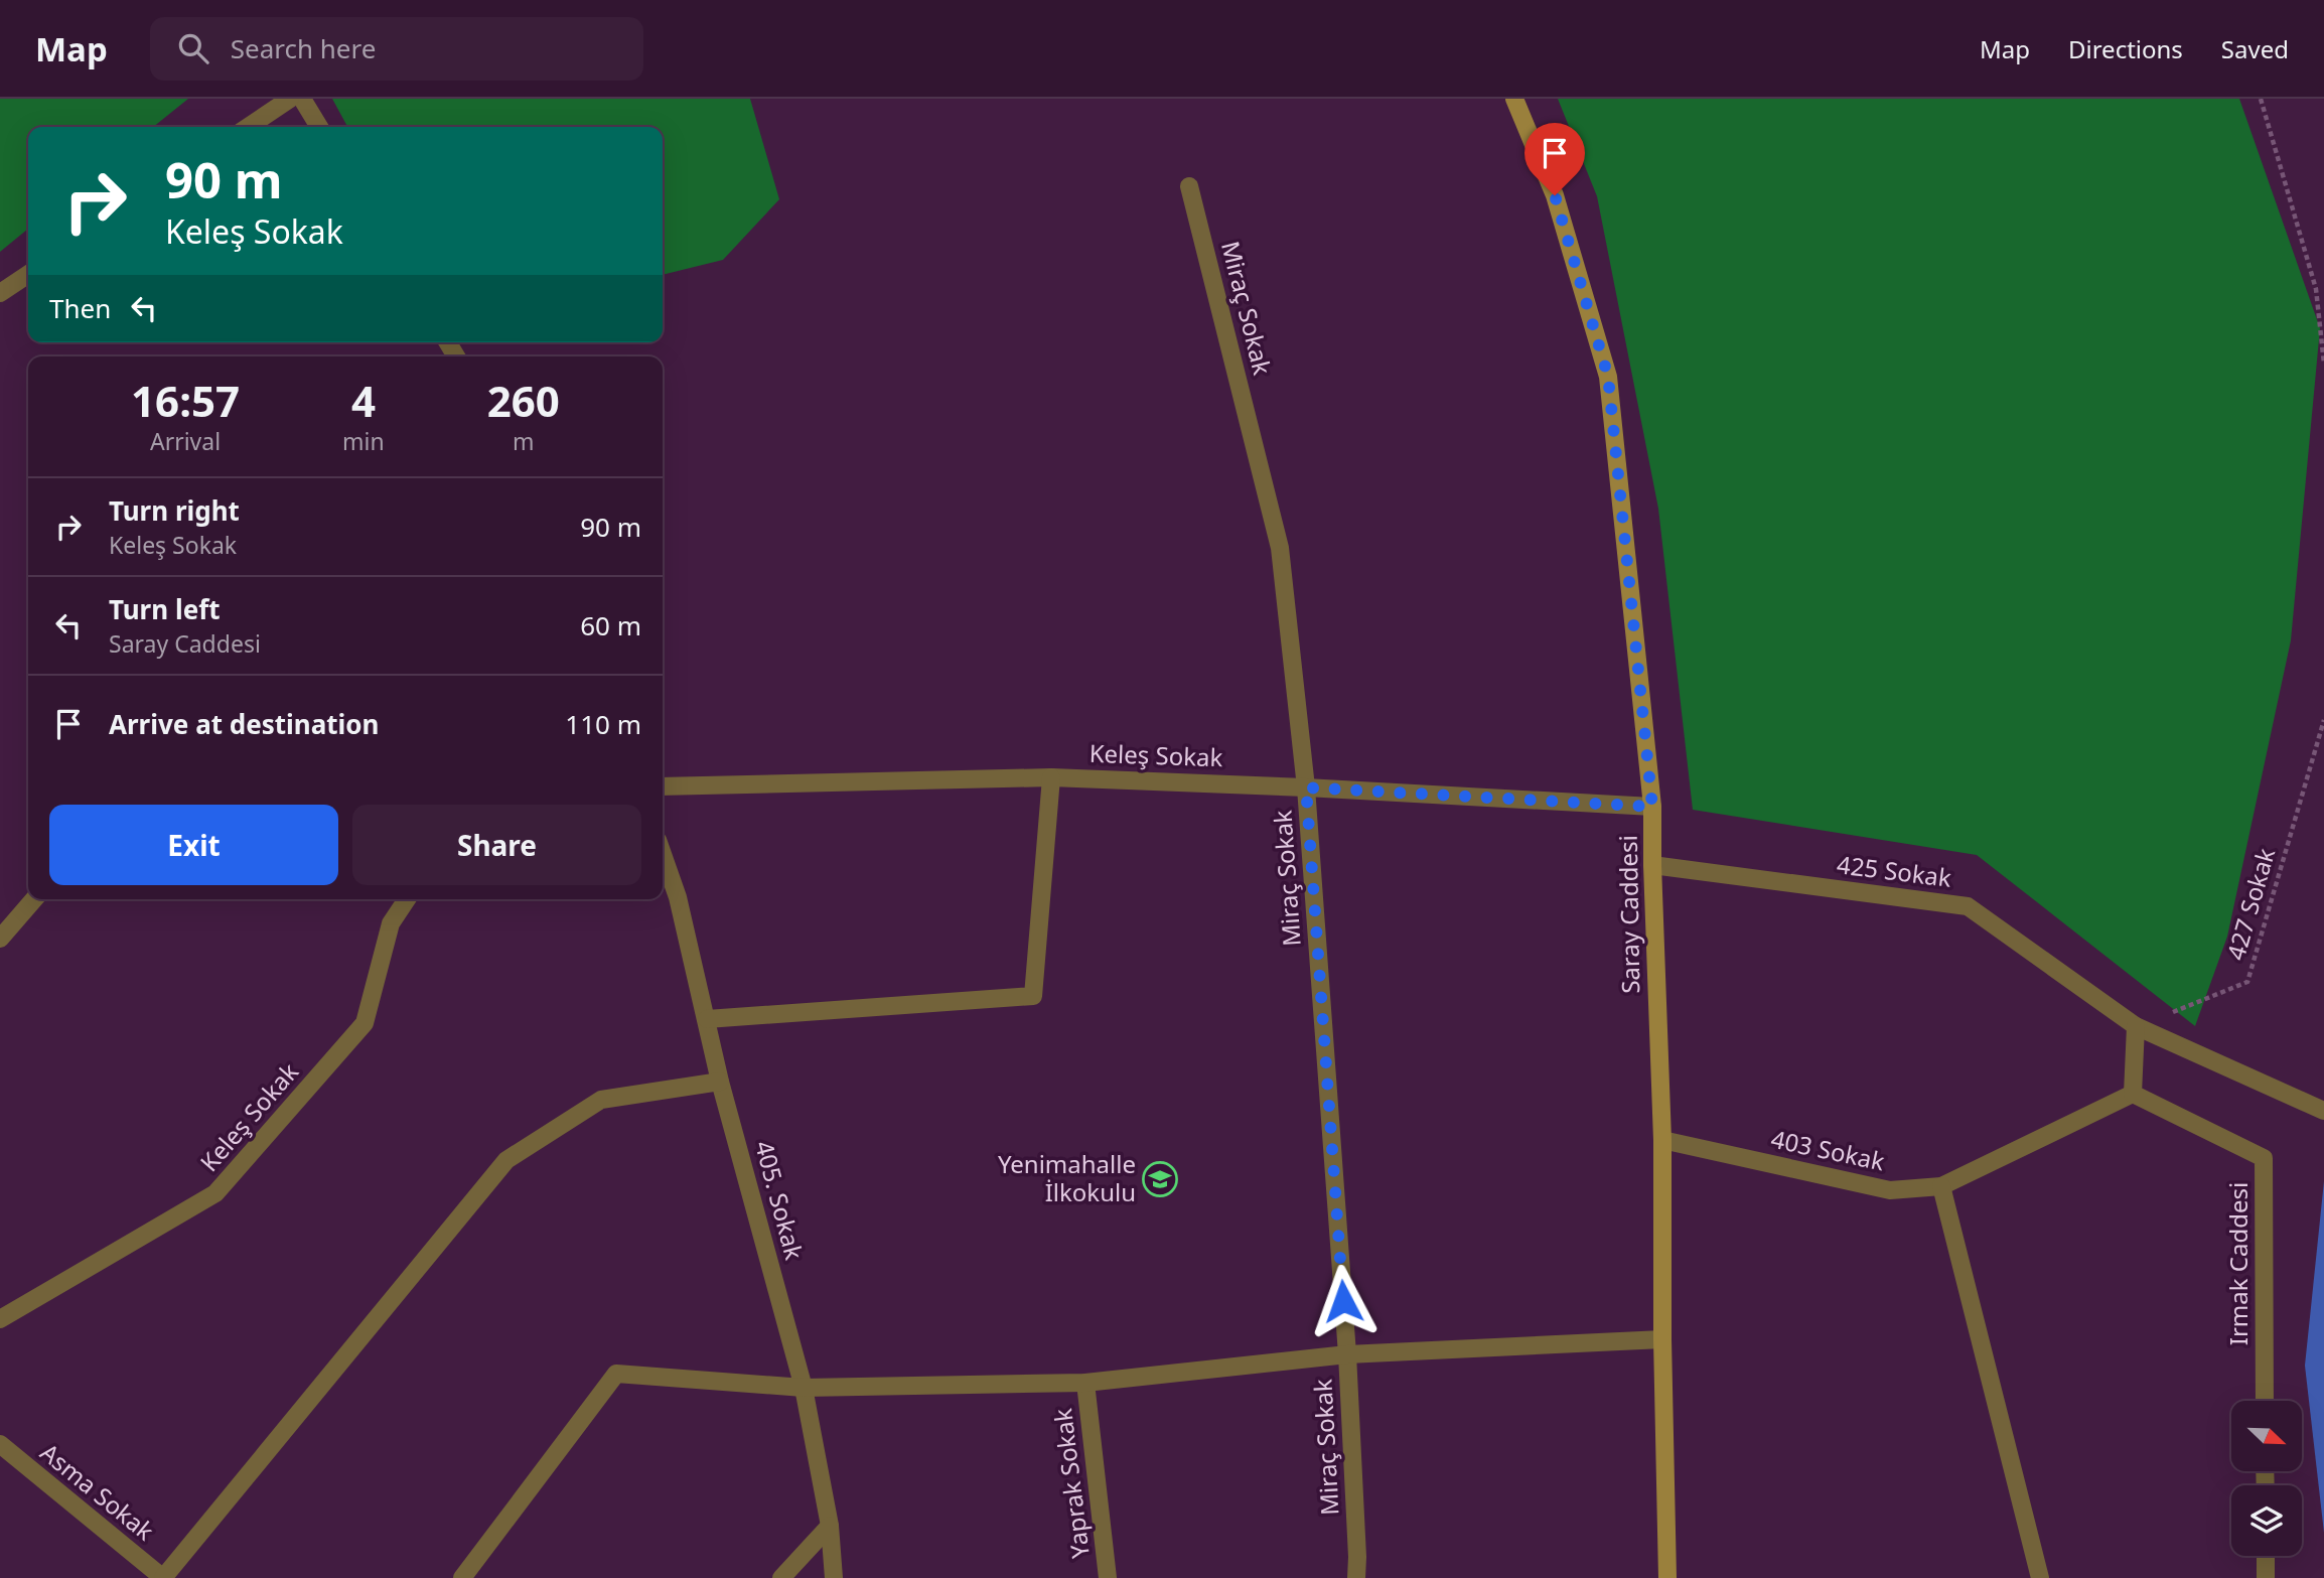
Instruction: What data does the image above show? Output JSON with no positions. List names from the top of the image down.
{
  "streets": {
    "main road": ["Saray Caddesi"],
    "street": [
      "Miraç Sokak",
      "Keleş Sokak",
      "425 Sokak",
      "403 Sokak",
      "405. Sokak",
      "Irmak Caddesi",
      "Yaprak Sokak",
      "Asma Sokak"
    ],
    "path": ["427 Sokak"]
  },
  "crossings": [
    ["Miraç Sokak", "Keleş Sokak"],
    ["Keleş Sokak", "Saray Caddesi"],
    ["425 Sokak", "427 Sokak"],
    ["425 Sokak", "Saray Caddesi"],
    ["Saray Caddesi", "403 Sokak"],
    ["403 Sokak", "Irmak Caddesi"]
  ],
  "places": {
    "school or university": ["Yenimahalle İlkokulu"]
  },
  "north": "bottom right",
  "page": {
    "header": "Map",
    "search": "Search here",
    "nav": ["Map", "Directions", "Saved"],
    "turn": ["90 m", "Keleş Sokak"],
    "then": "Then",
    "eta": [
      "16:57",
      "Arrival",
      "4",
      "min",
      "260",
      "m"
    ],
    "list": [
      {
        "name": "Turn right",
        "note": "Keleş Sokak",
        "value": "90 m"
      },
      {
        "name": "Turn left",
        "note": "Saray Caddesi",
        "value": "60 m"
      },
      {
        "name": "Arrive at destination",
        "value": "110 m"
      }
    ],
    "buttons": ["Exit", "Share"]
  }
}
